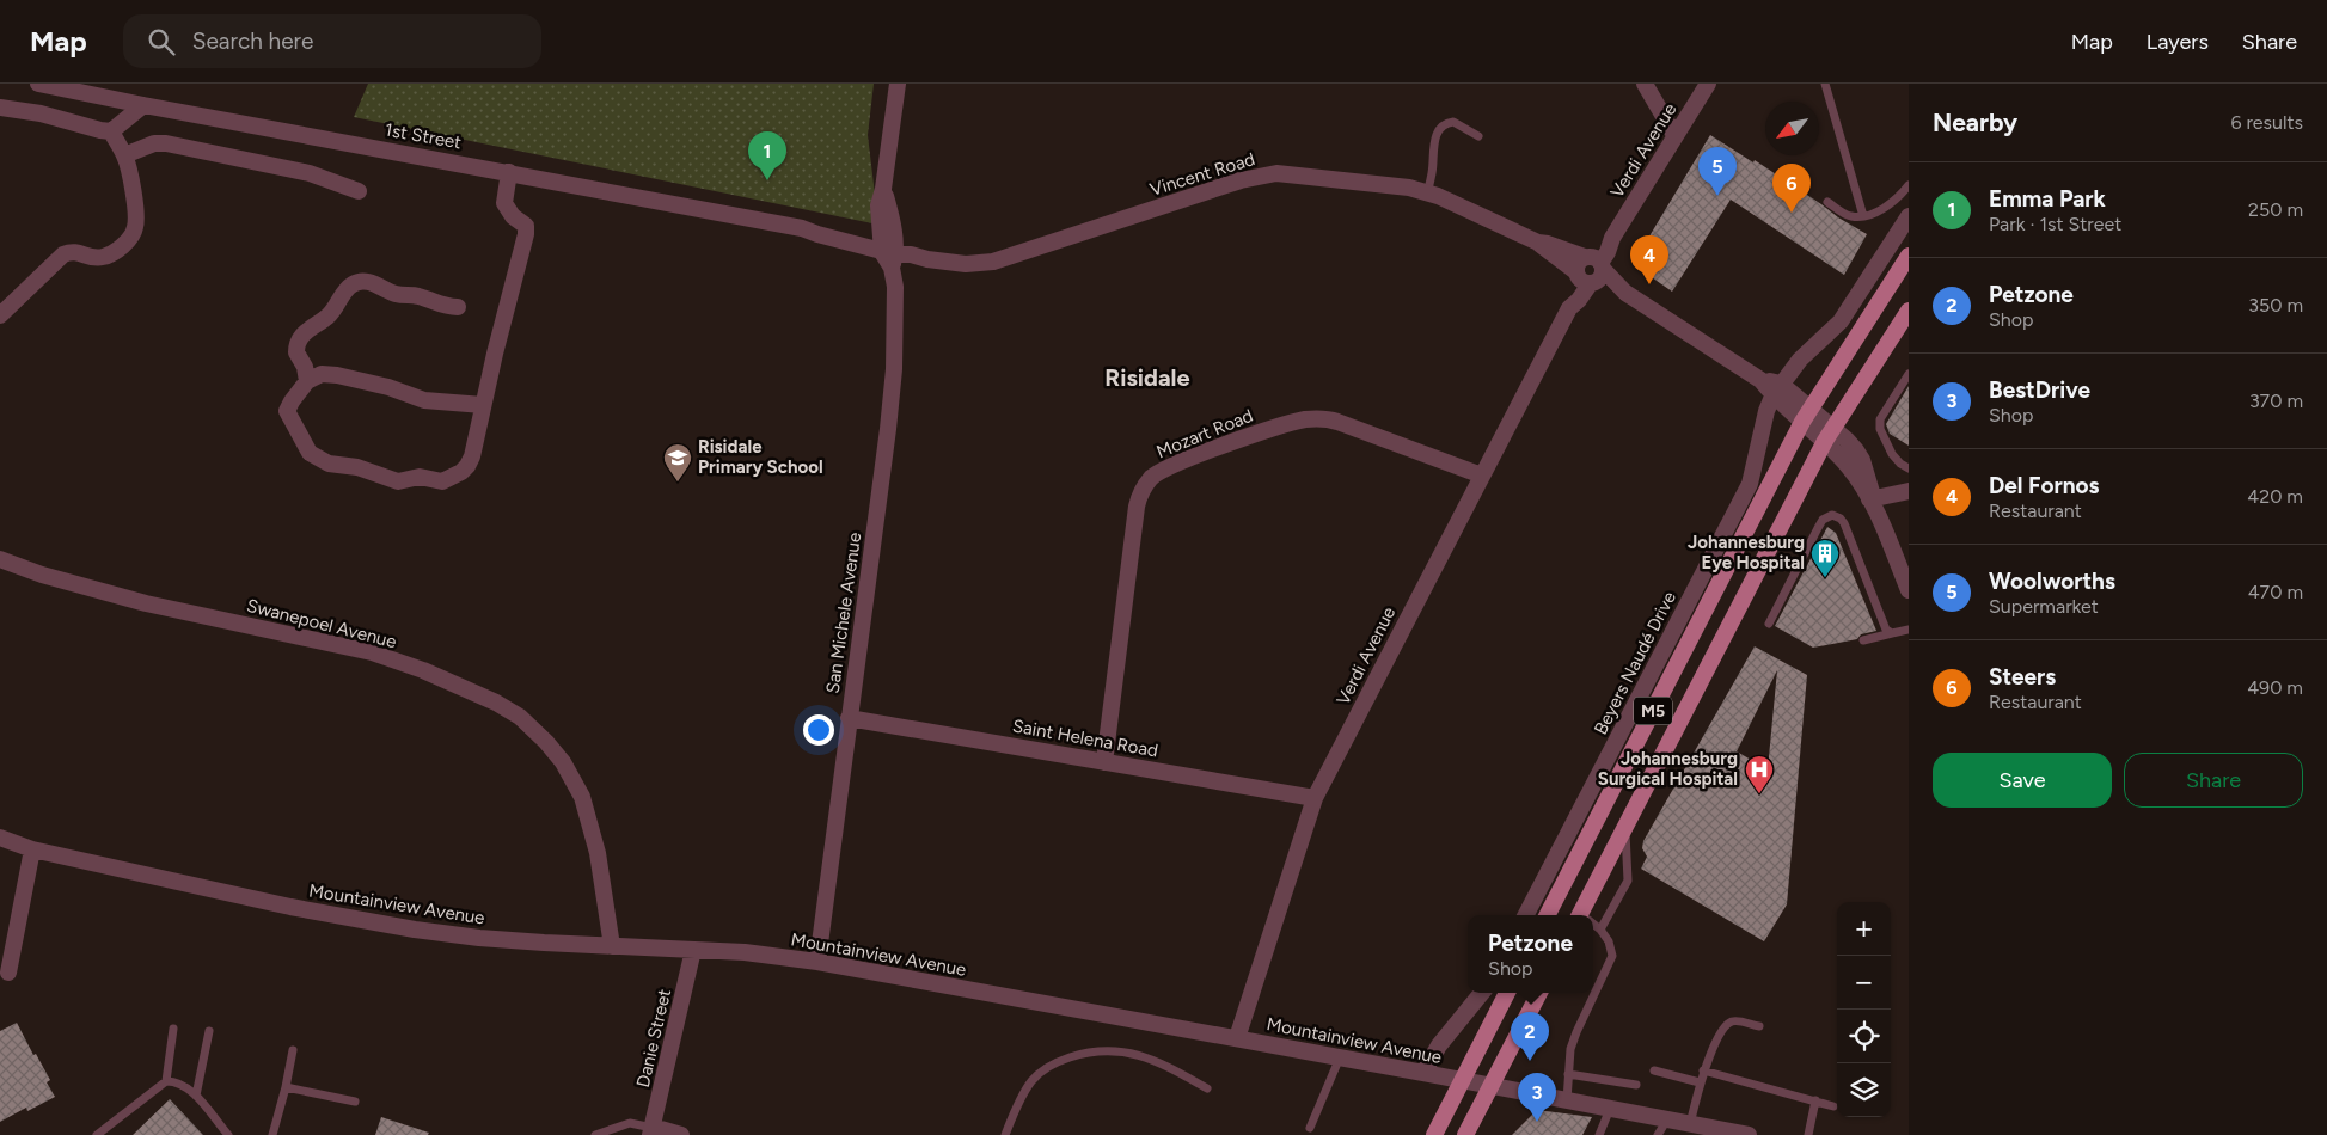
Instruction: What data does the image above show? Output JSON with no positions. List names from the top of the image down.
{
  "streets": {
    "main road": ["Beyers Naudé Drive", "M5"],
    "street": [
      "1st Street",
      "Verdi Avenue",
      "Vincent Road",
      "Mozart Road",
      "San Michele Avenue",
      "Swanepoel Avenue",
      "Saint Helena Road",
      "Mountainview Avenue",
      "Danie Street"
    ]
  },
  "crossings": [
    ["1st Street", "Vincent Road"],
    ["1st Street", "San Michele Avenue"],
    ["Verdi Avenue", "Vincent Road"],
    ["Verdi Avenue", "Mozart Road"],
    ["Verdi Avenue", "Saint Helena Road"],
    ["Verdi Avenue", "Mountainview Avenue"],
    ["Vincent Road", "San Michele Avenue"],
    ["Vincent Road", "Beyers Naudé Drive"],
    ["Mozart Road", "Saint Helena Road"],
    ["San Michele Avenue", "Saint Helena Road"],
    ["San Michele Avenue", "Mountainview Avenue"],
    ["Swanepoel Avenue", "Mountainview Avenue"],
    ["Mountainview Avenue", "Danie Street"]
  ],
  "districts": ["Risidale"],
  "places": {
    "school or university": ["Risidale Primary School"],
    "building": ["Johannesburg Eye Hospital"],
    "hospital": ["Johannesburg Surgical Hospital"]
  },
  "north": "bottom left",
  "page": {
    "header": "Map",
    "search": "Search here",
    "nav": ["Map", "Layers", "Share"],
    "heading": ["Nearby", "6 results"],
    "pins": [
      "1",
      "5",
      "6",
      "4",
      "2",
      "3"
    ],
    "list": [
      {
        "mark": "1",
        "name": "Emma Park",
        "note": "Park · 1st Street",
        "value": "250 m"
      },
      {
        "mark": "2",
        "name": "Petzone",
        "note": "Shop",
        "value": "350 m"
      },
      {
        "mark": "3",
        "name": "BestDrive",
        "note": "Shop",
        "value": "370 m"
      },
      {
        "mark": "4",
        "name": "Del Fornos",
        "note": "Restaurant",
        "value": "420 m"
      },
      {
        "mark": "5",
        "name": "Woolworths",
        "note": "Supermarket",
        "value": "470 m"
      },
      {
        "mark": "6",
        "name": "Steers",
        "note": "Restaurant",
        "value": "490 m"
      }
    ],
    "buttons": ["Save", "Share"],
    "map_buttons": ["+", "−"],
    "popup": ["Petzone", "Shop"]
  }
}
